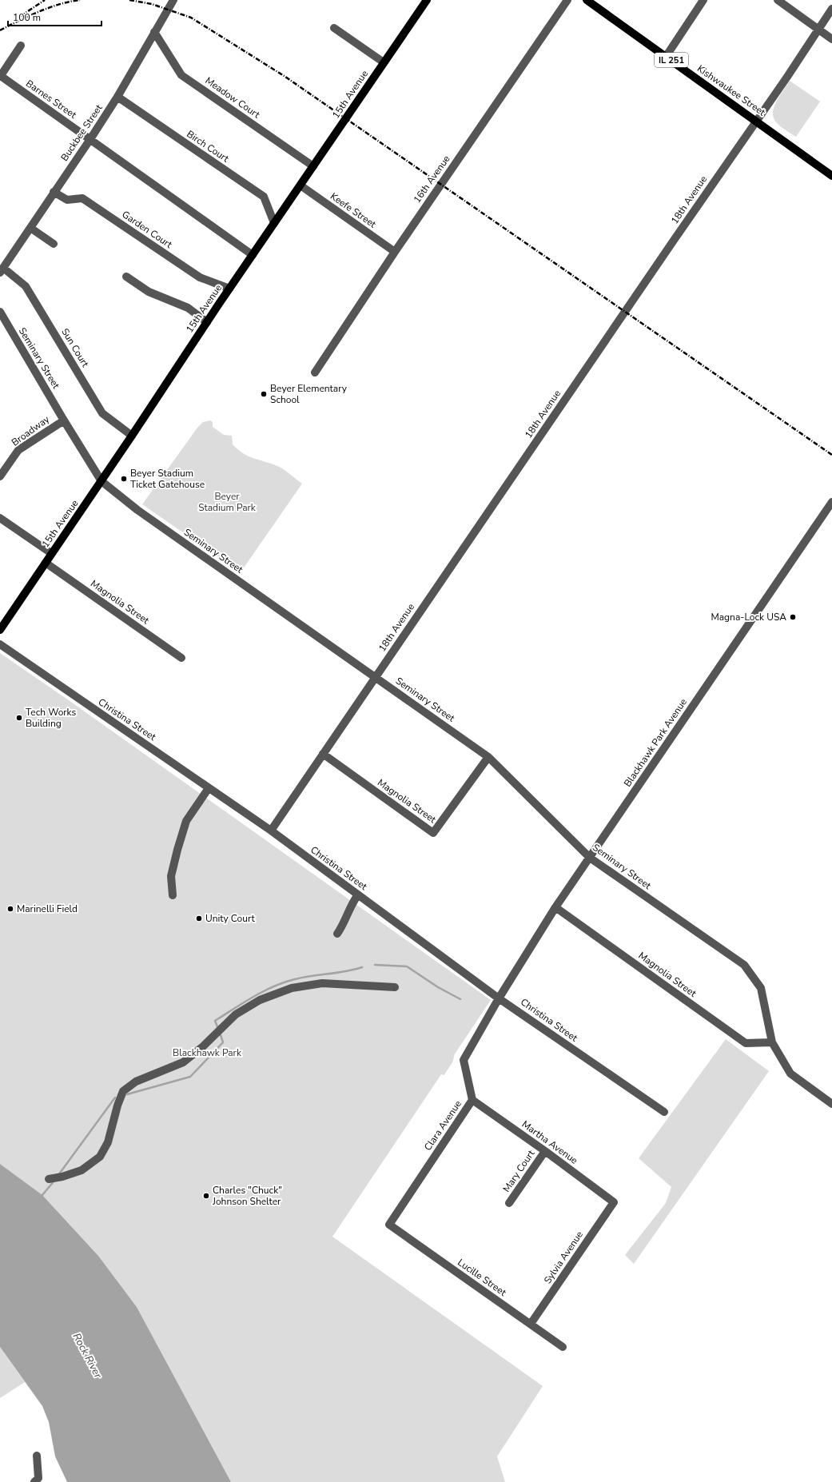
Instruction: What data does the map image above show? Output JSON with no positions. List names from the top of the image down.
{
  "streets": {
    "main road": ["IL 251", "Kishwaukee Street", "15th Avenue"],
    "street": [
      "Meadow Court",
      "Barnes Street",
      "Buckbee Street",
      "Birch Court",
      "16th Avenue",
      "18th Avenue",
      "Keefe Street",
      "Garden Court",
      "Sun Court",
      "Seminary Street",
      "Broadway",
      "Magnolia Street",
      "Christina Street",
      "Blackhawk Park Avenue",
      "Clara Avenue",
      "Martha Avenue",
      "Mary Court",
      "Sylvia Avenue",
      "Lucille Street"
    ]
  },
  "crossings": [
    ["Kishwaukee Street", "18th Avenue"],
    ["15th Avenue", "Meadow Court"],
    ["15th Avenue", "Birch Court"],
    ["15th Avenue", "Keefe Street"],
    ["15th Avenue", "Garden Court"],
    ["15th Avenue", "Sun Court"],
    ["15th Avenue", "Seminary Street"],
    ["15th Avenue", "Magnolia Street"],
    ["Meadow Court", "Buckbee Street"],
    ["Barnes Street", "Buckbee Street"],
    ["Buckbee Street", "Birch Court"],
    ["Buckbee Street", "Garden Court"],
    ["Buckbee Street", "Sun Court"],
    ["16th Avenue", "Keefe Street"],
    ["18th Avenue", "Seminary Street"],
    ["18th Avenue", "Magnolia Street"],
    ["18th Avenue", "Christina Street"],
    ["Seminary Street", "Broadway"],
    ["Seminary Street", "Magnolia Street"],
    ["Seminary Street", "Blackhawk Park Avenue"],
    ["Magnolia Street", "Blackhawk Park Avenue"],
    ["Christina Street", "Blackhawk Park Avenue"],
    ["Christina Street", "Clara Avenue"],
    ["Blackhawk Park Avenue", "Clara Avenue"],
    ["Clara Avenue", "Martha Avenue"],
    ["Clara Avenue", "Lucille Street"],
    ["Martha Avenue", "Mary Court"],
    ["Martha Avenue", "Sylvia Avenue"],
    ["Sylvia Avenue", "Lucille Street"]
  ],
  "water": ["Rock River"],
  "parks": ["Beyer Stadium Park", "Blackhawk Park"],
  "places": [
    "Beyer Elementary School",
    "Beyer Stadium Ticket Gatehouse",
    "Magna-Lock USA",
    "Tech Works Building",
    "Marinelli Field",
    "Unity Court",
    "Charles \"Chuck\" Johnson Shelter"
  ],
  "scale_bar": "100 m"
}
